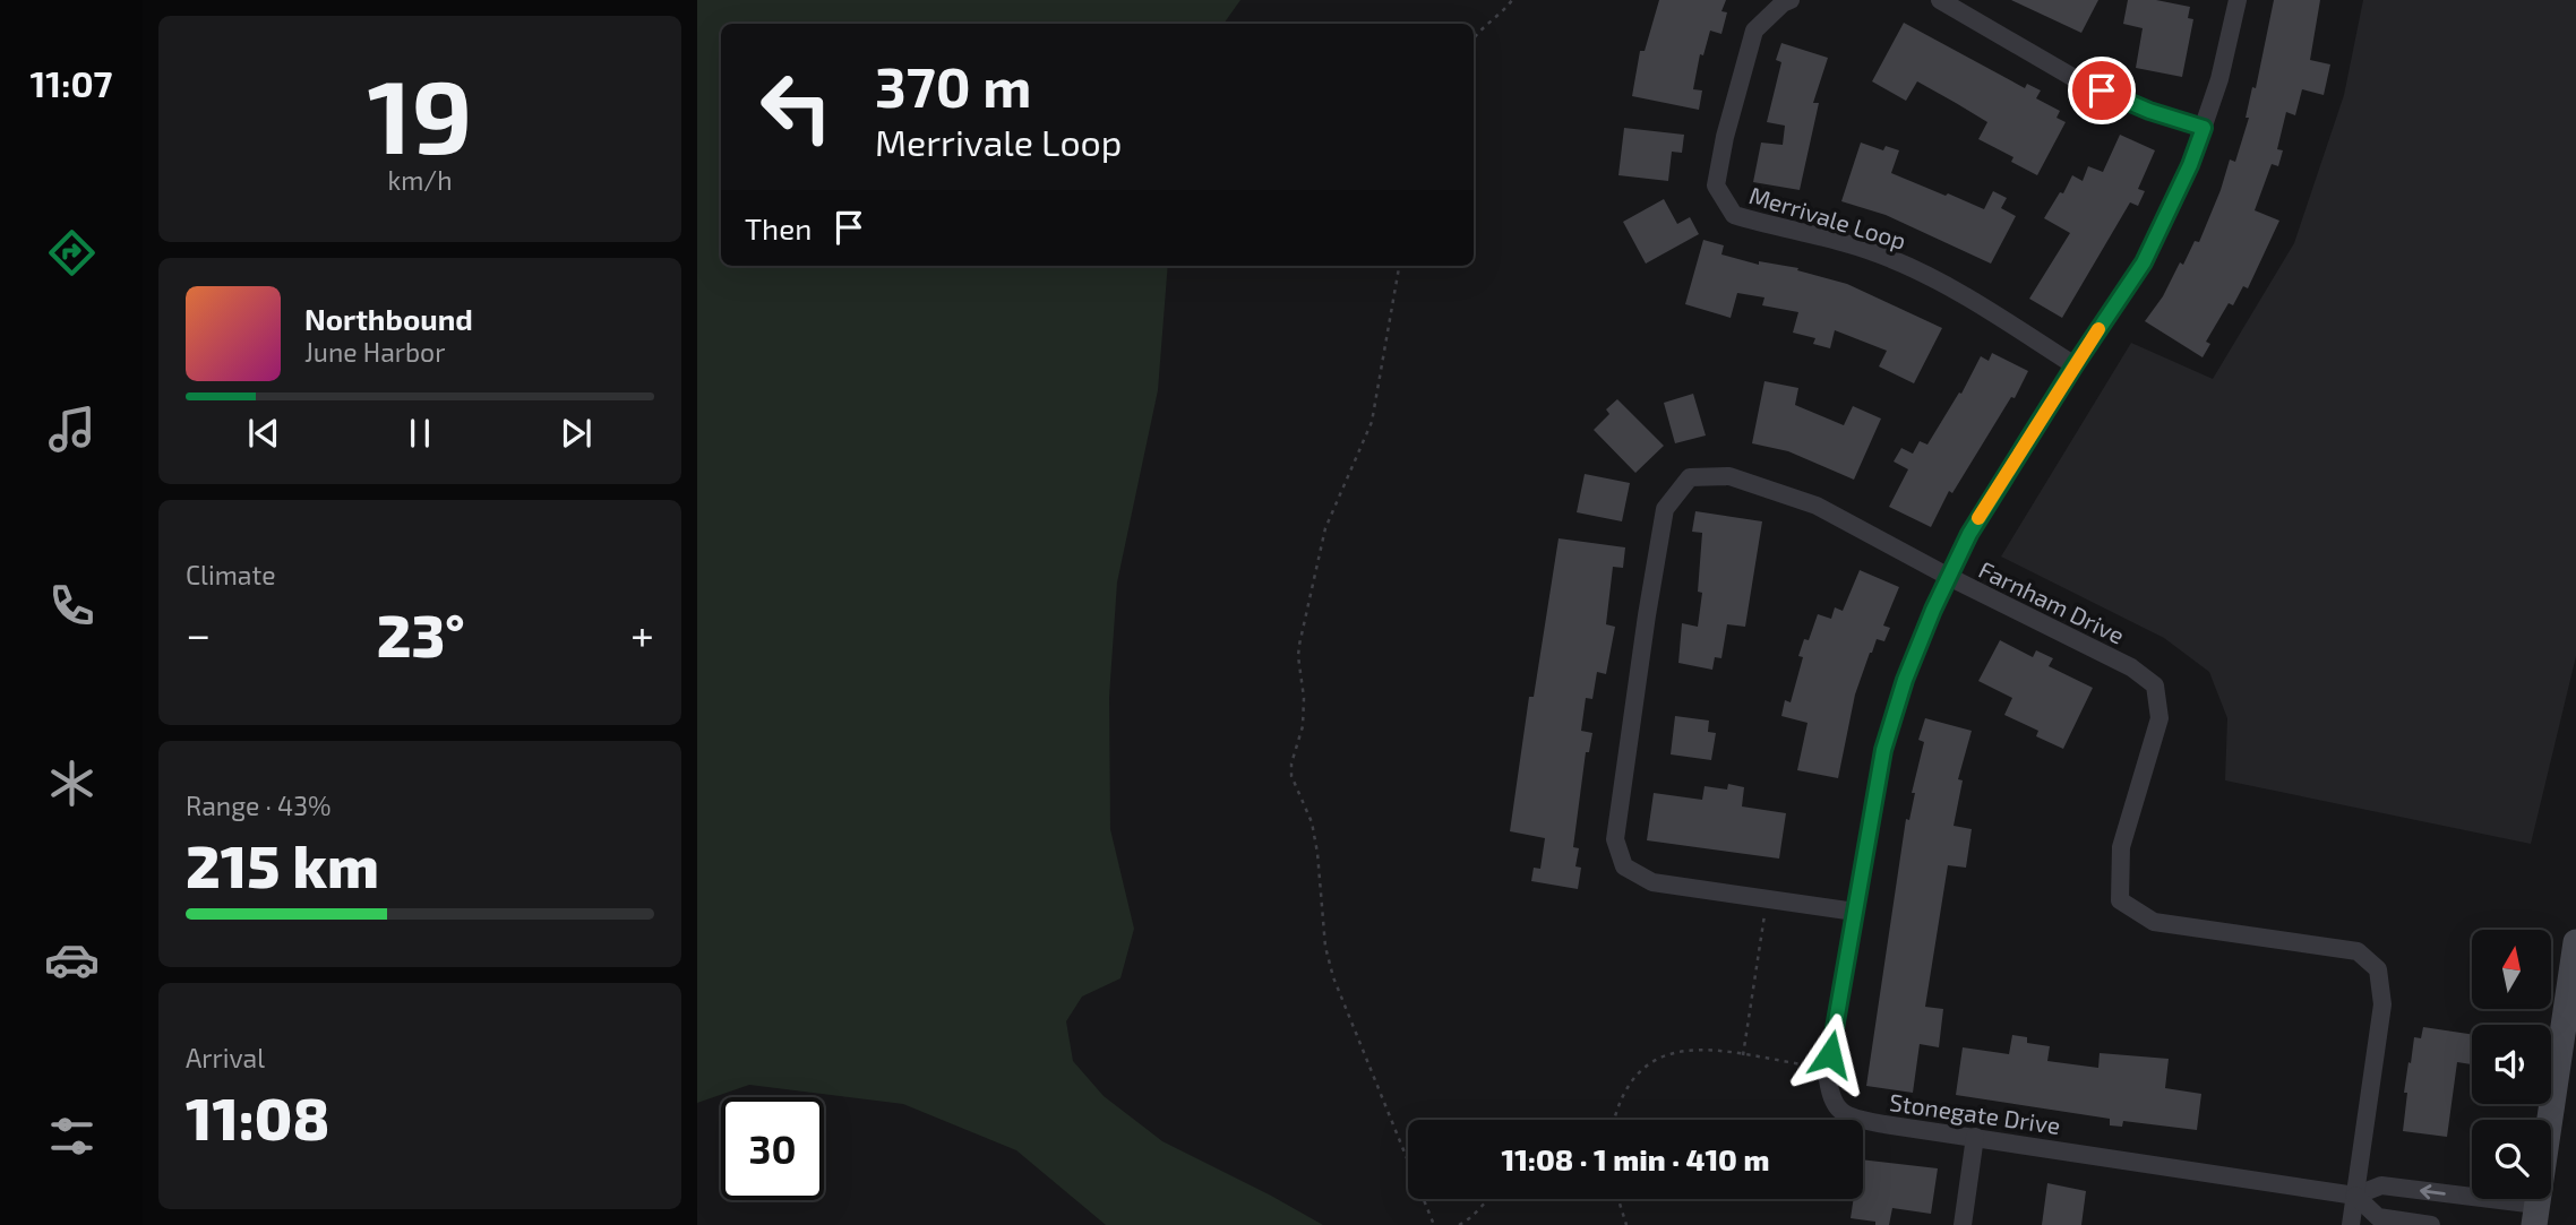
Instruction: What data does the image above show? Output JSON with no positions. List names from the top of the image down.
{
  "streets": {
    "street": ["Merrivale Loop", "Farnham Drive", "Stonegate Drive"]
  },
  "crossings": [
    ["Merrivale Loop", "Stonegate Drive"],
    ["Farnham Drive", "Stonegate Drive"]
  ],
  "north": "top",
  "page": {
    "tabs": "11:07",
    "tile": [
      ["19", "km/h"],
      "Climate",
      ["Range · 43%", "215 km"],
      ["Arrival", "11:08"]
    ],
    "turn": ["370 m", "Merrivale Loop"],
    "then": "Then",
    "song": ["Northbound", "June Harbor"],
    "heat": ["−", "23°", "+"],
    "limit": "30",
    "trip": "11:08 · 1 min · 410 m"
  }
}
